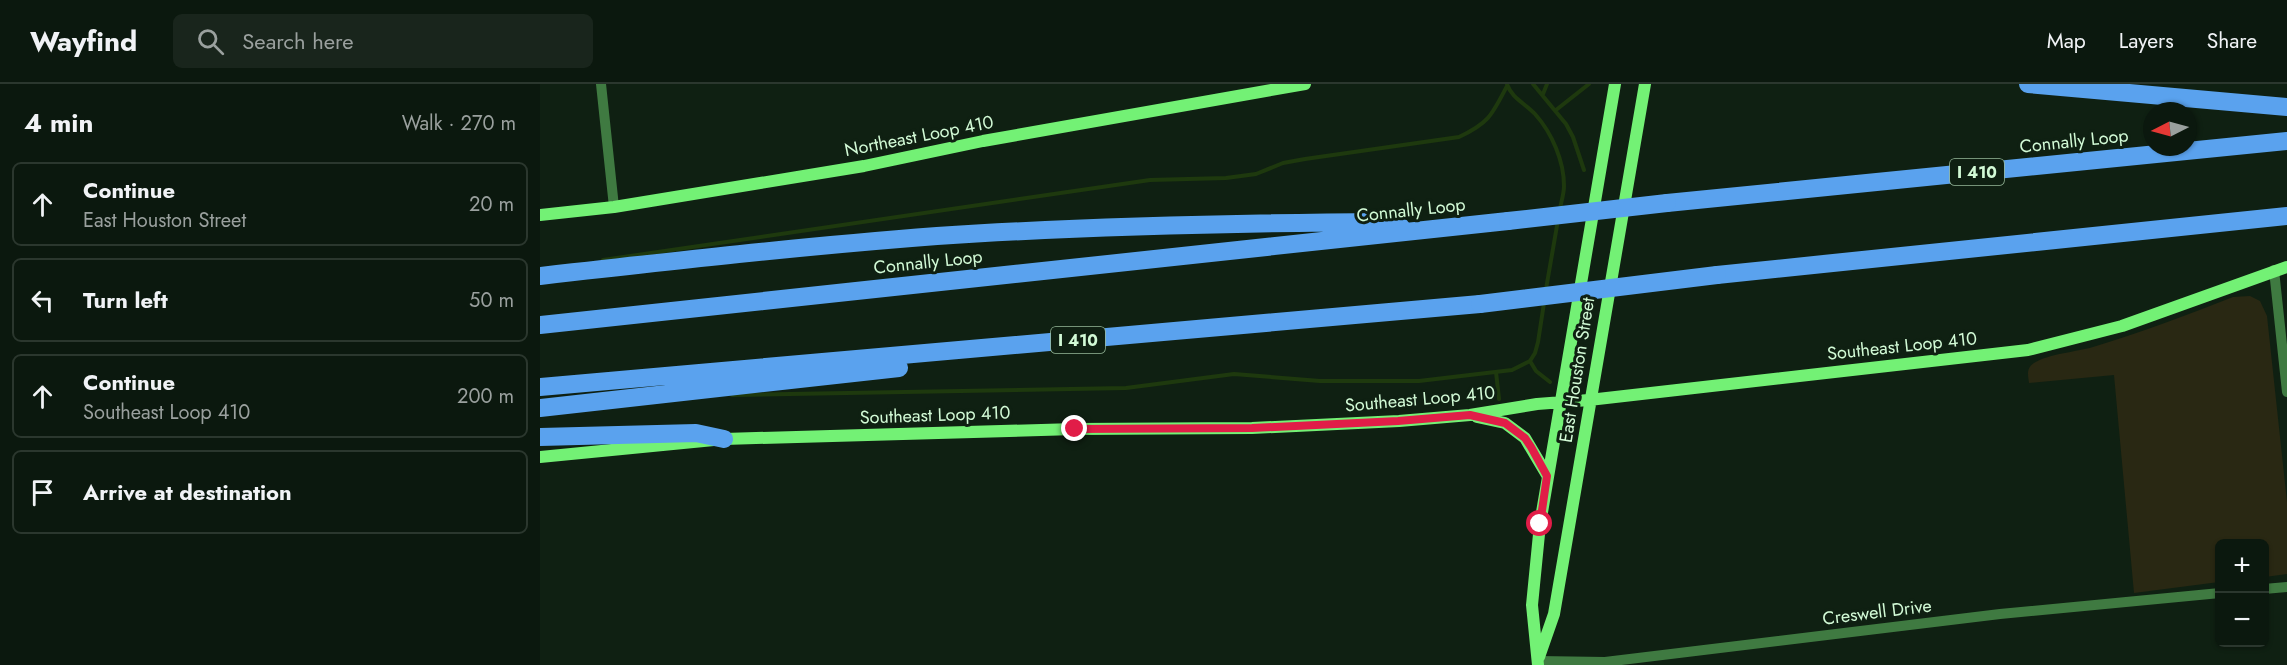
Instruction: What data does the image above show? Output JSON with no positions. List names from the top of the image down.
{
  "streets": {
    "highway": ["Connally Loop", "I 410"],
    "main road": ["Northeast Loop 410", "Southeast Loop 410", "East Houston Street"],
    "street": ["Creswell Drive"]
  },
  "crossings": [
    ["Southeast Loop 410", "East Houston Street"],
    ["East Houston Street", "Creswell Drive"]
  ],
  "north": "left",
  "page": {
    "header": "Wayfind",
    "search": "Search here",
    "nav": ["Map", "Layers", "Share"],
    "heading": ["4 min", "Walk · 270 m"],
    "list": [
      ["Continue", "East Houston Street", "20 m"],
      ["Turn left", "50 m"],
      ["Continue", "Southeast Loop 410", "200 m"],
      "Arrive at destination"
    ],
    "map_buttons": ["+", "−"]
  }
}
